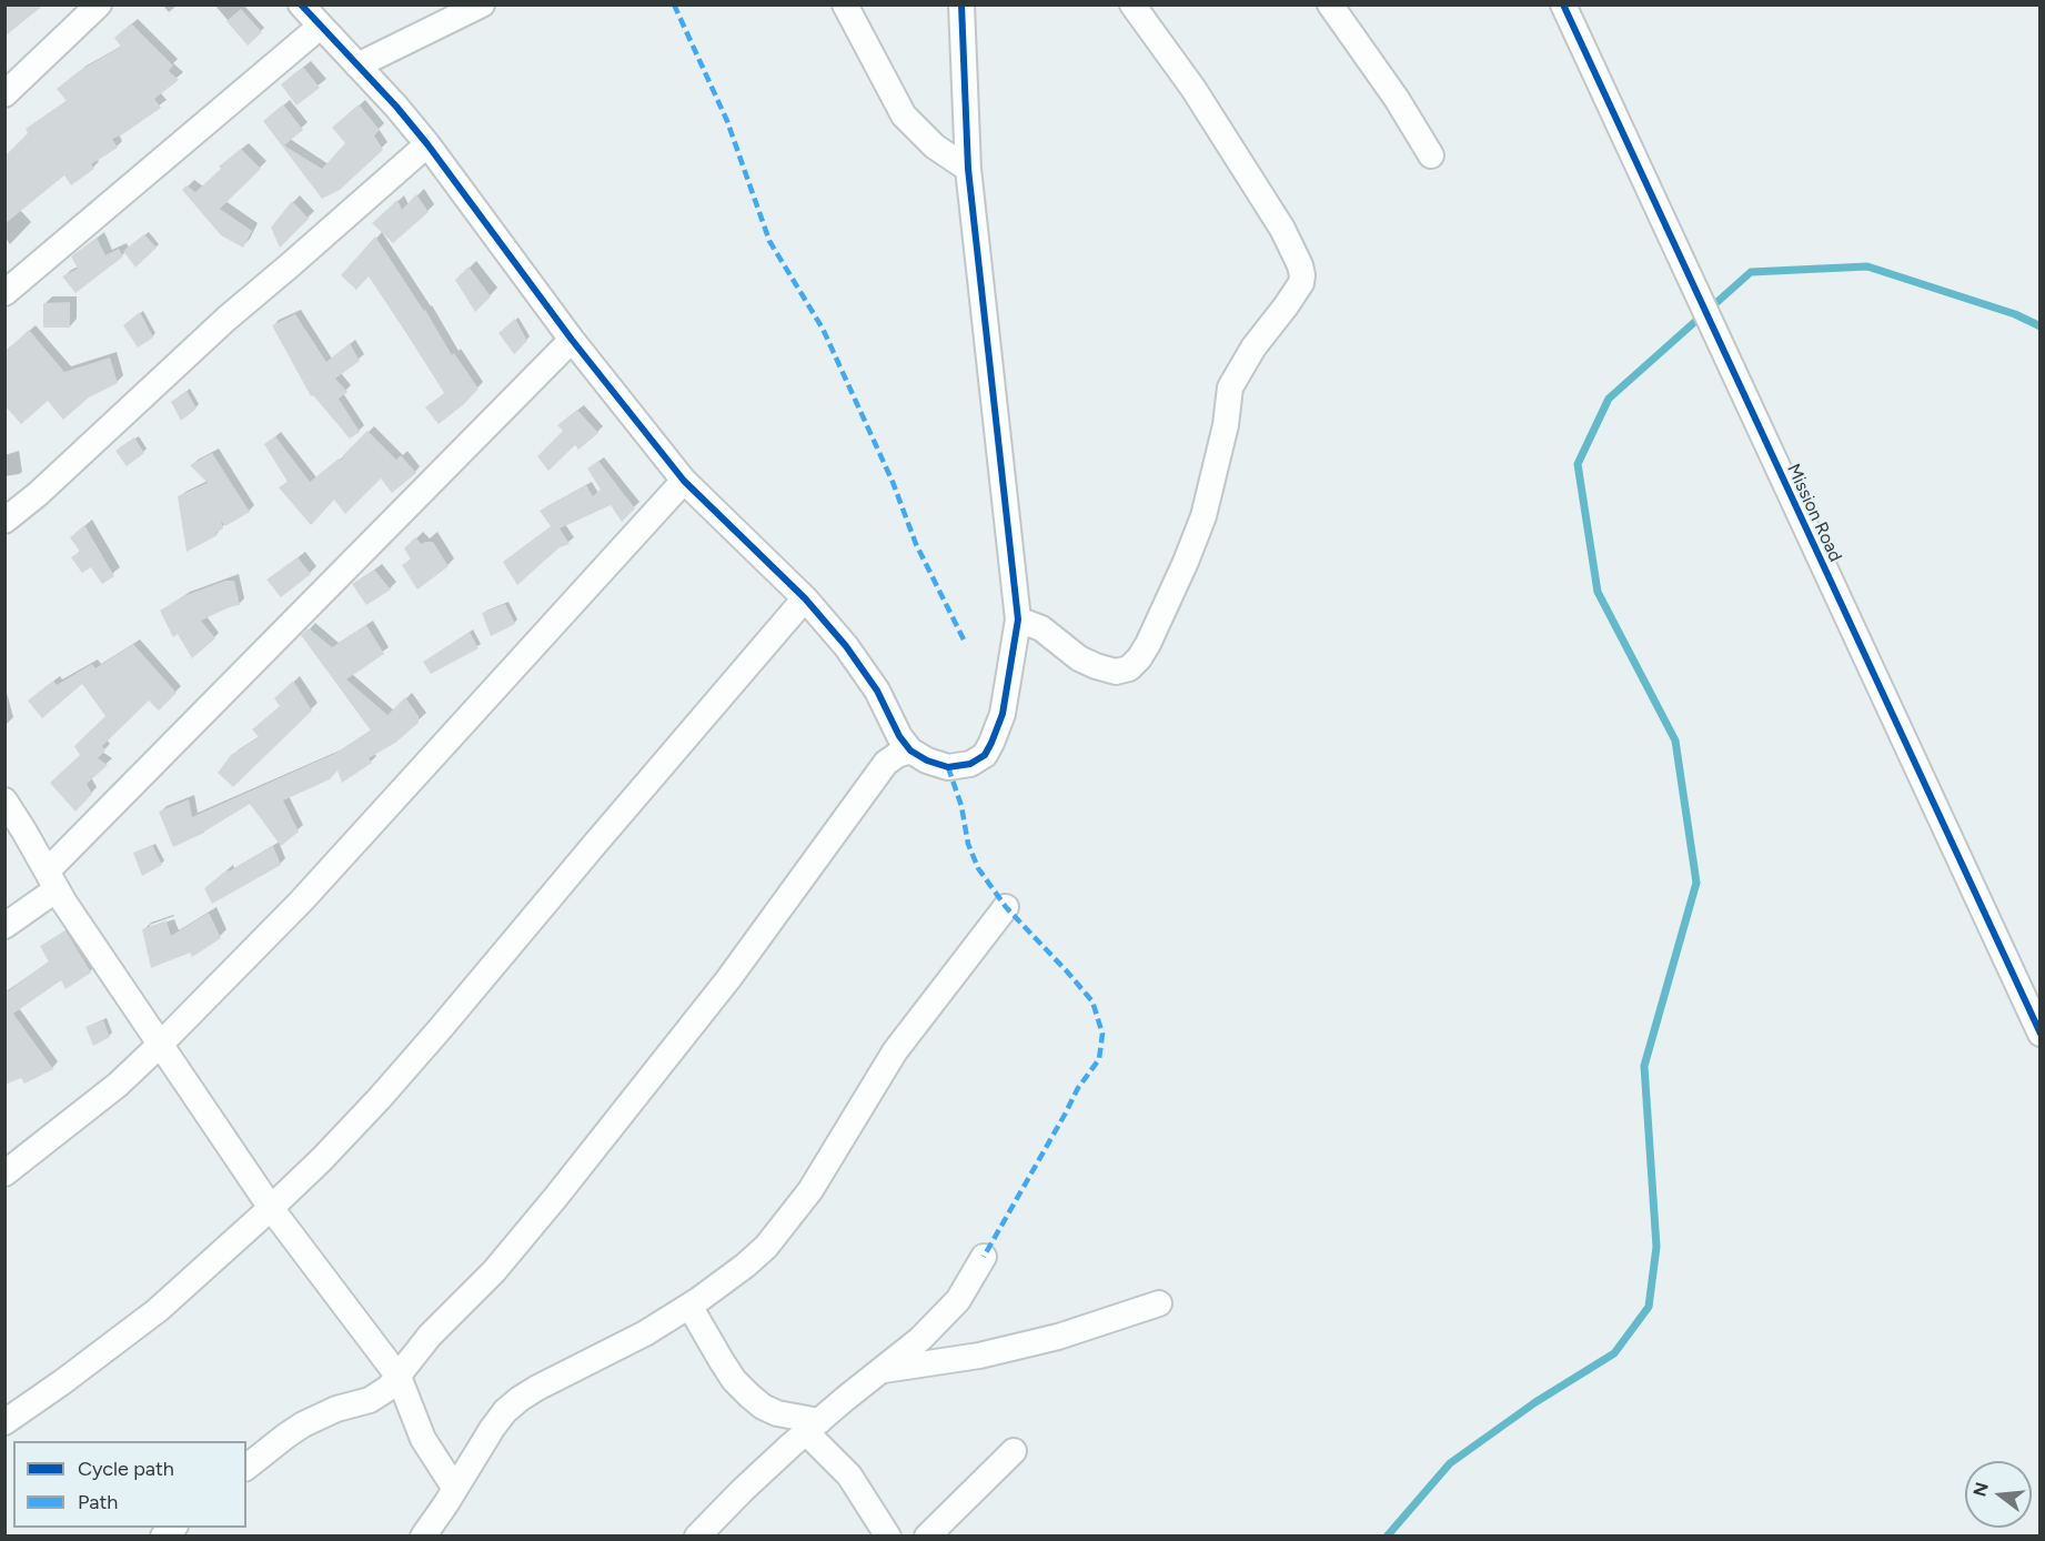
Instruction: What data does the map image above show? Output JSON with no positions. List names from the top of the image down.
{
  "streets": {
    "street": ["Mission Road"]
  },
  "legend": ["Cycle path", "Path"],
  "north": "left"
}
